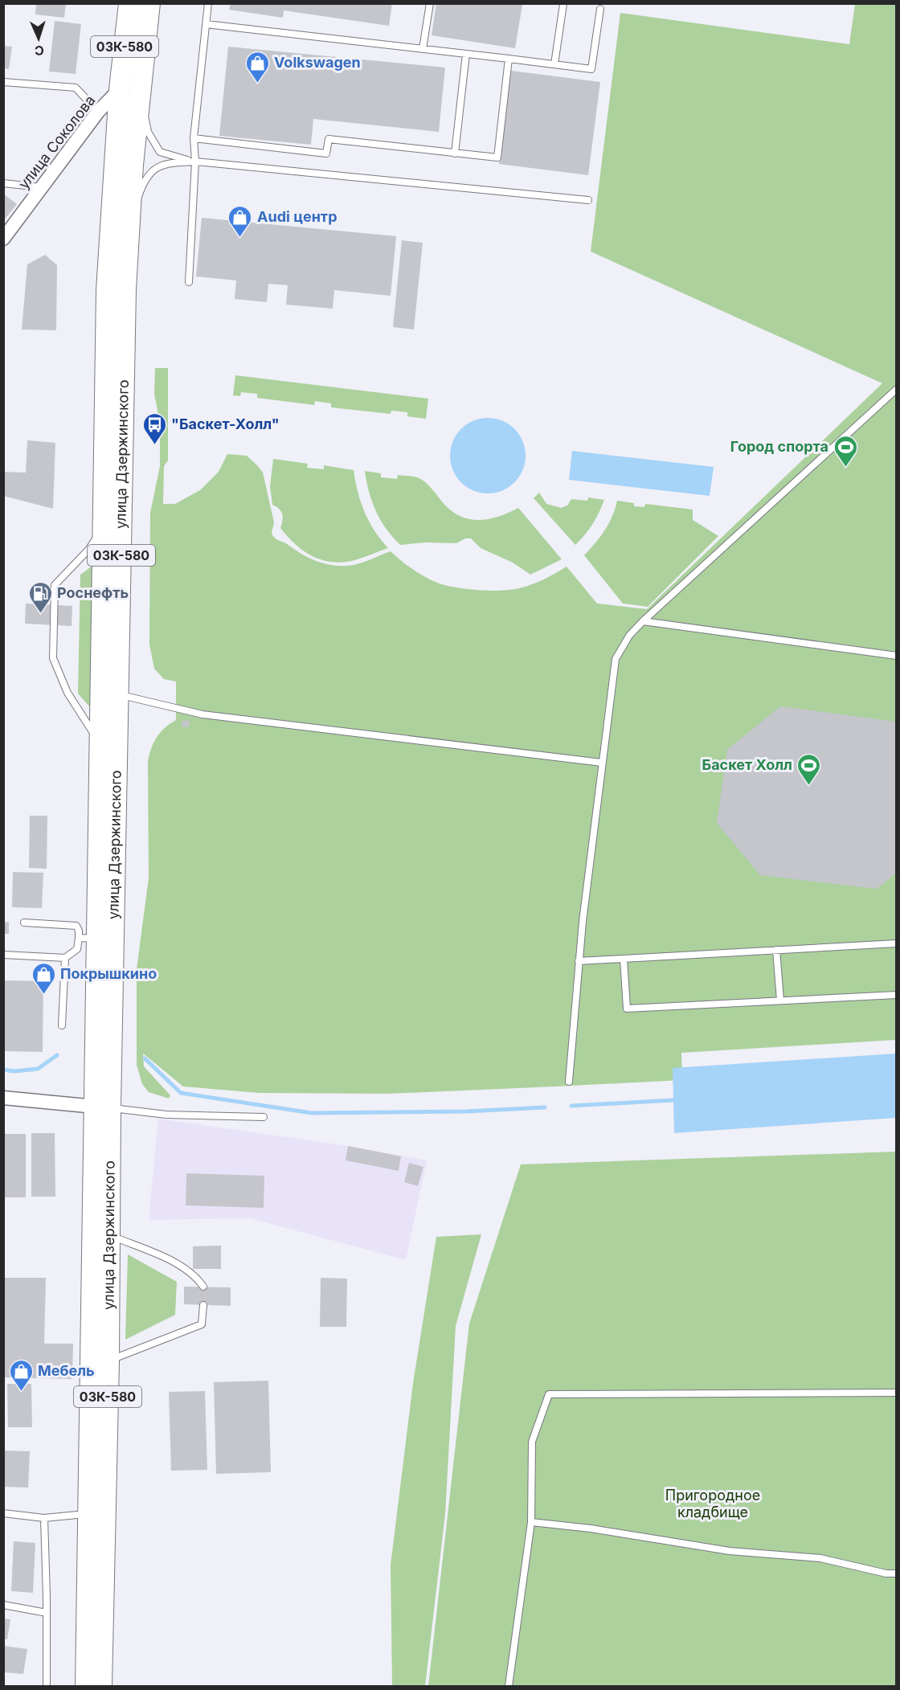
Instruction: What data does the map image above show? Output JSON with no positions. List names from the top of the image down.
{
  "streets": {
    "main road": ["03К-580", "улица Дзержинского"],
    "street": ["улица Соколова"]
  },
  "crossings": [
    ["улица Соколова", "улица Дзержинского"]
  ],
  "parks": ["Пригородное кладбище"],
  "places": {
    "shop": [
      "Volkswagen",
      "Audi центр",
      "Покрышкино",
      "Мебель"
    ],
    "bus stop": ["\"Баскет-Холл\""],
    "sports": ["Город спорта", "Баскет Холл"],
    "fuel station": ["Роснефть"]
  },
  "north": "bottom"
}
